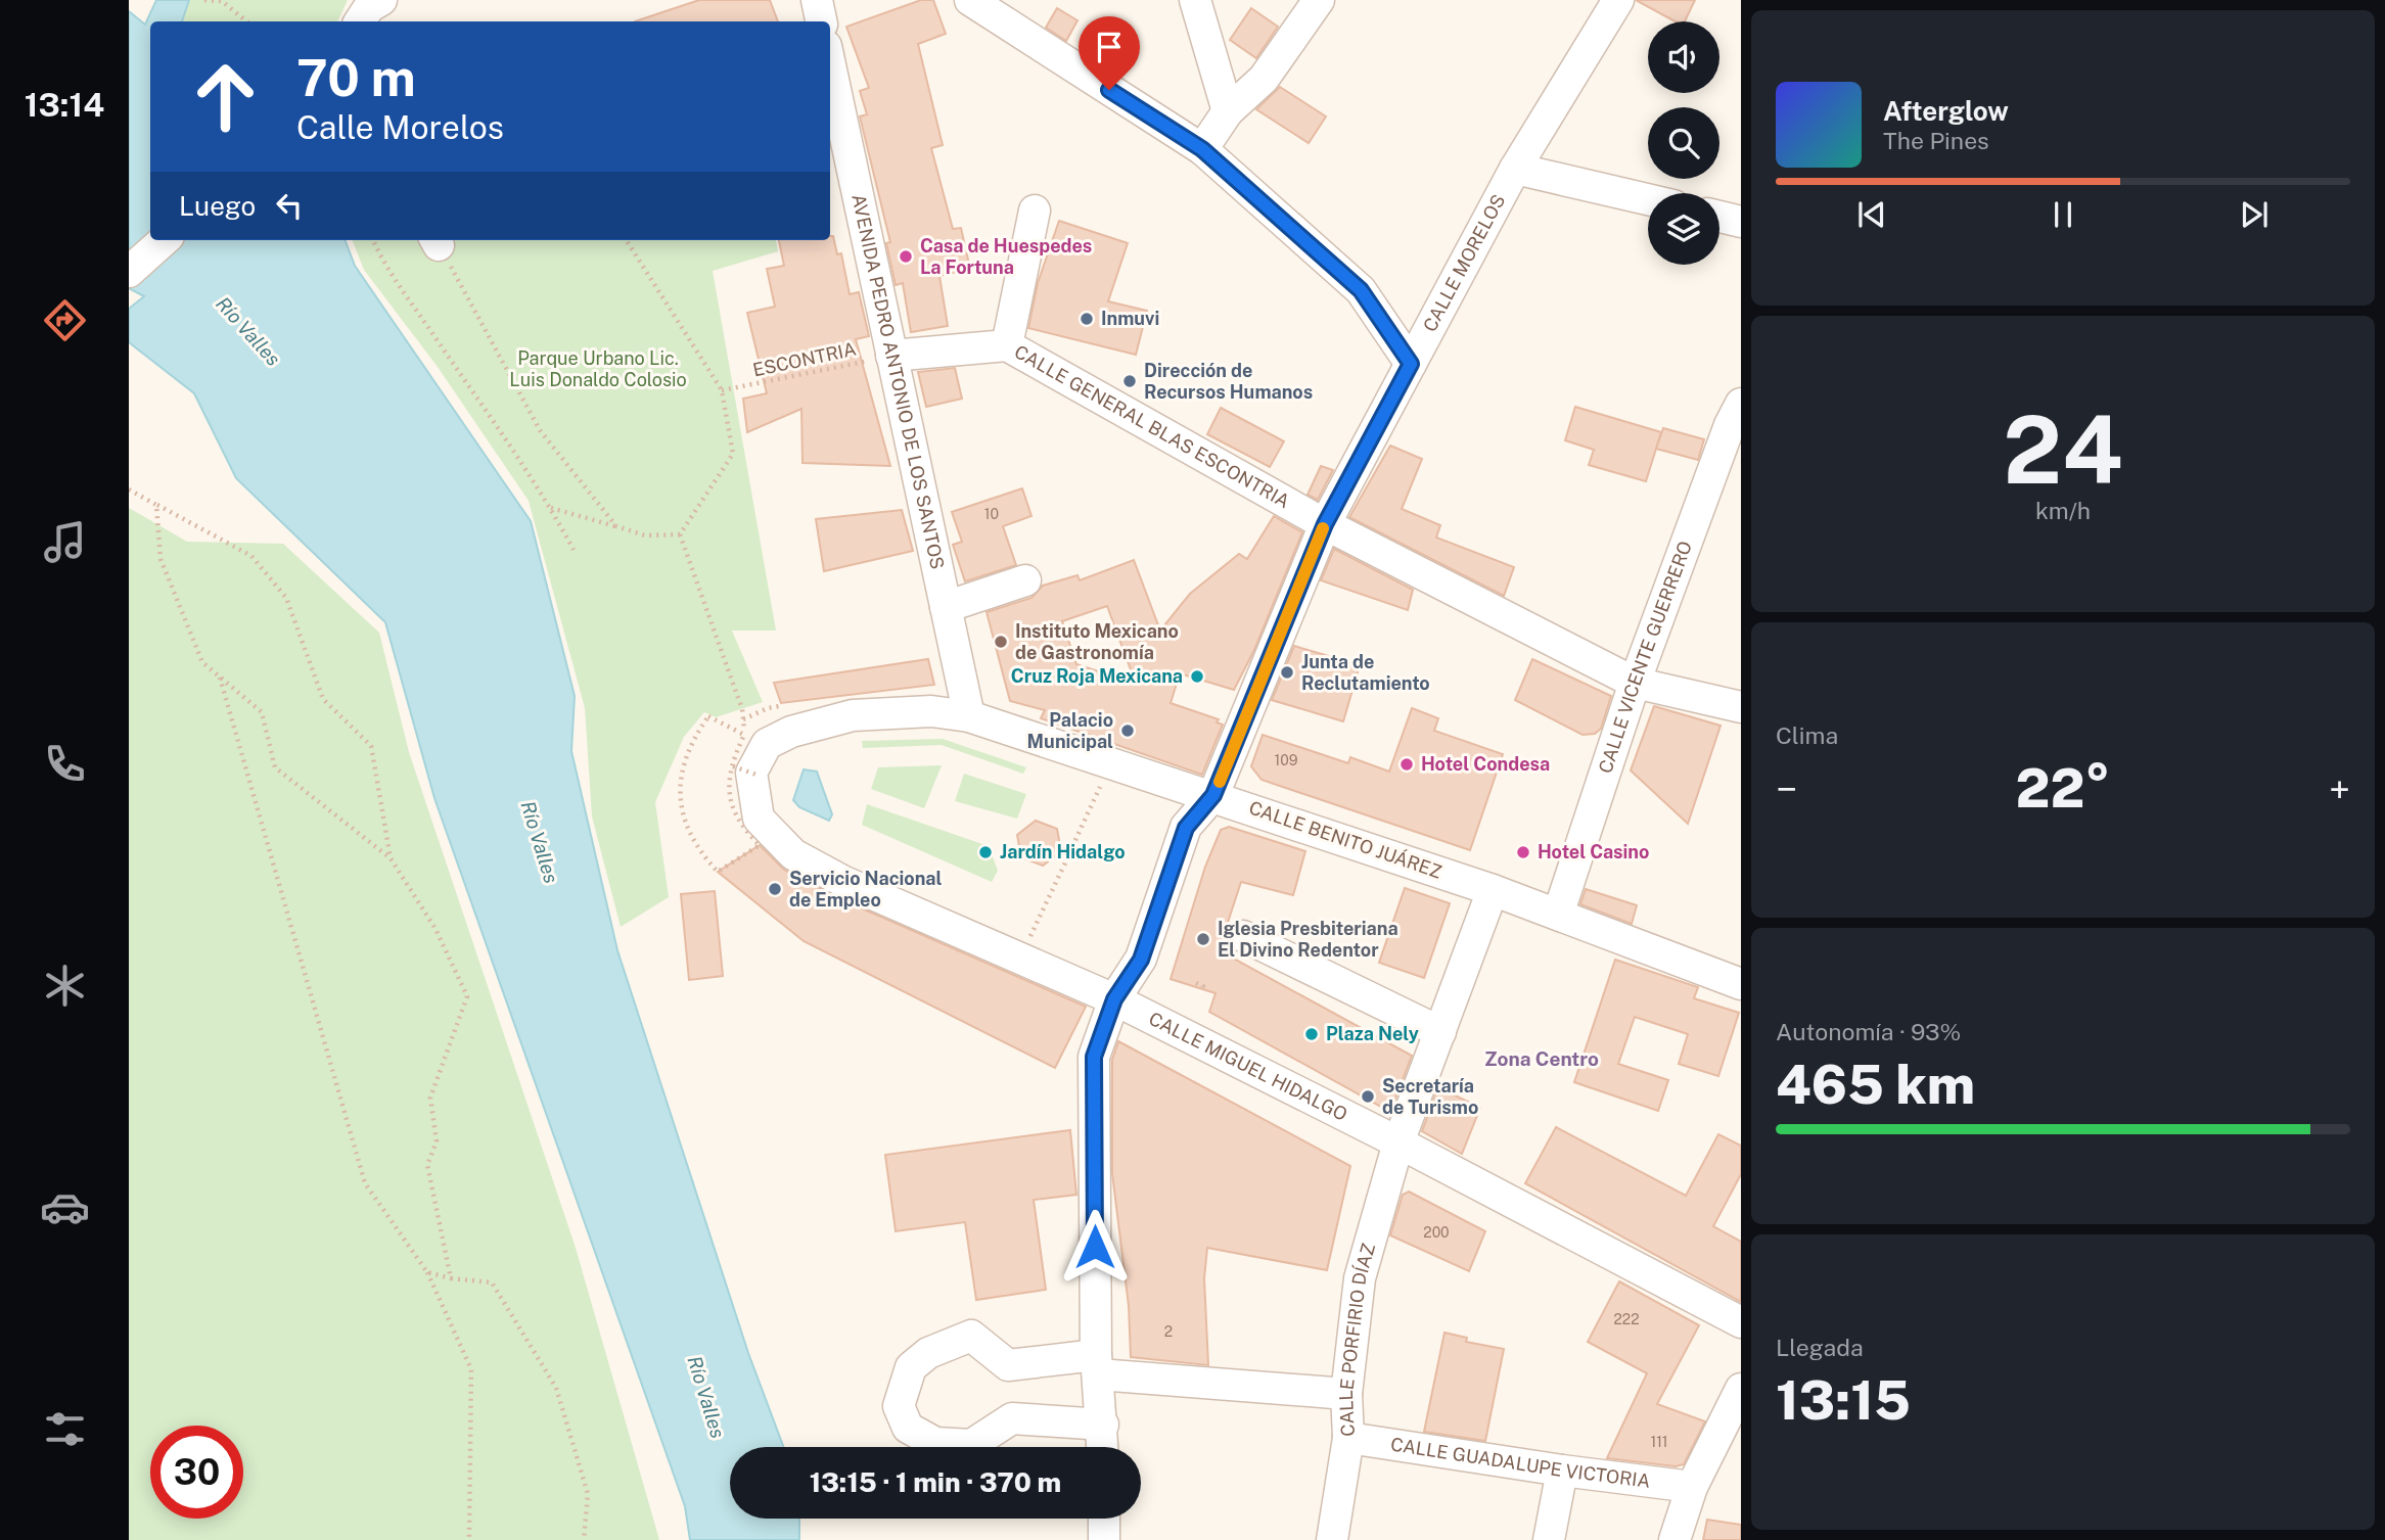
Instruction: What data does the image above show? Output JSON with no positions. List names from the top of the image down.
{
  "streets": {
    "street": [
      "CALLE MORELOS",
      "AVENIDA PEDRO ANTONIO DE LOS SANTOS",
      "CALLE GENERAL BLAS ESCONTRIA",
      "CALLE VICENTE GUERRERO",
      "CALLE BENITO JUÁREZ",
      "CALLE MIGUEL HIDALGO",
      "CALLE PORFIRIO DÍAZ",
      "CALLE GUADALUPE VICTORIA"
    ],
    "path": ["ESCONTRIA"]
  },
  "crossings": [
    ["CALLE MORELOS", "CALLE GENERAL BLAS ESCONTRIA"],
    ["CALLE MORELOS", "CALLE BENITO JUÁREZ"],
    ["CALLE MORELOS", "CALLE MIGUEL HIDALGO"],
    ["ESCONTRIA", "AVENIDA PEDRO ANTONIO DE LOS SANTOS"],
    ["ESCONTRIA", "CALLE GENERAL BLAS ESCONTRIA"],
    ["AVENIDA PEDRO ANTONIO DE LOS SANTOS", "CALLE GENERAL BLAS ESCONTRIA"],
    ["AVENIDA PEDRO ANTONIO DE LOS SANTOS", "CALLE BENITO JUÁREZ"],
    ["CALLE GENERAL BLAS ESCONTRIA", "CALLE VICENTE GUERRERO"],
    ["CALLE VICENTE GUERRERO", "CALLE BENITO JUÁREZ"],
    ["CALLE BENITO JUÁREZ", "CALLE MIGUEL HIDALGO"],
    ["CALLE MIGUEL HIDALGO", "CALLE PORFIRIO DÍAZ"],
    ["CALLE PORFIRIO DÍAZ", "CALLE GUADALUPE VICTORIA"]
  ],
  "districts": ["Zona Centro"],
  "water": ["Río Valles"],
  "parks": ["Parque Urbano Lic. Luis Donaldo Colosio"],
  "places": [
    "Casa de Huespedes La Fortuna",
    "Inmuvi",
    "Dirección de Recursos Humanos",
    "Instituto Mexicano de Gastronomía",
    "Junta de Reclutamiento",
    "Cruz Roja Mexicana",
    "Palacio Municipal",
    "Hotel Condesa",
    "Jardín Hidalgo",
    "Hotel Casino",
    "Servicio Nacional de Empleo",
    "Iglesia Presbiteriana El Divino Redentor",
    "Plaza Nely",
    "Secretaría de Turismo"
  ],
  "house_numbers": [
    "10",
    "109",
    "200",
    "222",
    "2",
    "111"
  ],
  "page": {
    "tabs": "13:14",
    "turn": ["70 m", "Calle Morelos"],
    "song": ["Afterglow", "The Pines"],
    "then": "Luego",
    "tile": [
      ["24", "km/h"],
      "Clima",
      ["Autonomía · 93%", "465 km"],
      ["Llegada", "13:15"]
    ],
    "heat": ["−", "22°", "+"],
    "limit": "30",
    "trip": "13:15 · 1 min · 370 m"
  }
}
